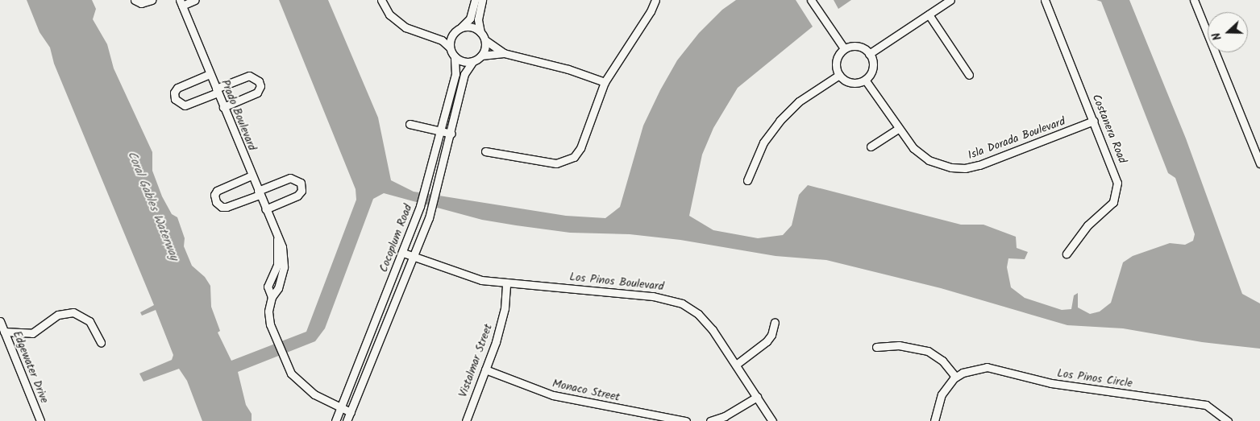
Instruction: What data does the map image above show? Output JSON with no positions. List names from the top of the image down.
{
  "streets": {
    "street": [
      "Prado Boulevard",
      "Costanera Road",
      "Isla Dorada Boulevard",
      "Cocoplum Road",
      "Los Pinos Boulevard",
      "Vistalmar Street",
      "Edgewater Drive",
      "Los Pinos Circle",
      "Monaco Street"
    ]
  },
  "crossings": [
    ["Prado Boulevard", "Cocoplum Road"],
    ["Costanera Road", "Isla Dorada Boulevard"],
    ["Cocoplum Road", "Los Pinos Boulevard"],
    ["Los Pinos Boulevard", "Vistalmar Street"],
    ["Vistalmar Street", "Monaco Street"]
  ],
  "water": ["Coral Gables Waterway"],
  "north": "left"
}
